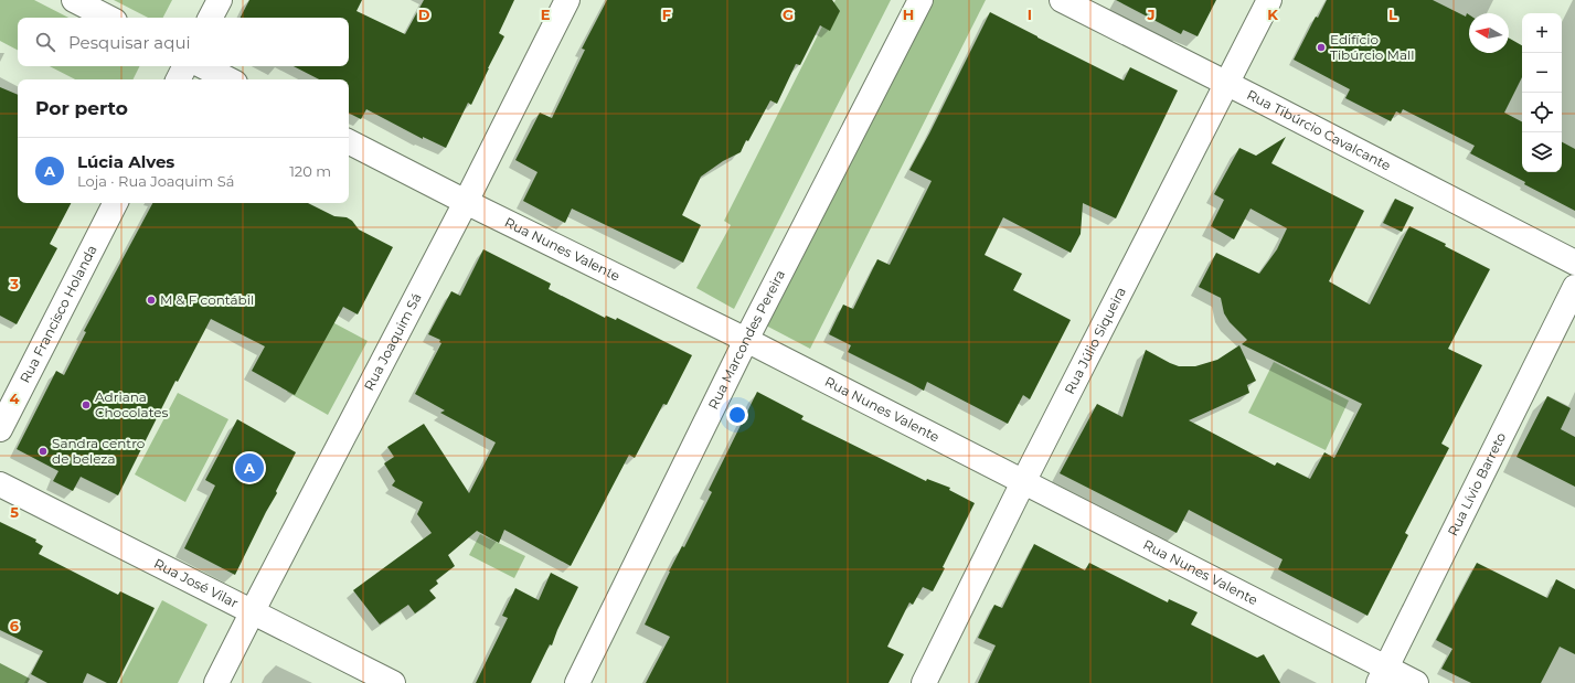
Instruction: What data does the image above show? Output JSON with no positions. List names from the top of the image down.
{
  "streets": {
    "street": [
      "Rua Tibúrcio Cavalcante",
      "Rua Nunes Valente",
      "Rua Francisco Holanda",
      "Rua Marcondes Pereira",
      "Rua Júlio Siqueira",
      "Rua Joaquim Sá",
      "Rua Lívio Barreto",
      "Rua José Vilar"
    ]
  },
  "crossings": [
    ["Rua Tibúrcio Cavalcante", "Rua Júlio Siqueira"],
    ["Rua Nunes Valente", "Rua Marcondes Pereira"],
    ["Rua Nunes Valente", "Rua Júlio Siqueira"],
    ["Rua Nunes Valente", "Rua Joaquim Sá"],
    ["Rua Nunes Valente", "Rua Lívio Barreto"],
    ["Rua Joaquim Sá", "Rua José Vilar"]
  ],
  "places": [
    "Edifício Tibúrcio Mall",
    "M & F contábil",
    "Adriana Chocolates",
    "Sandra centro de beleza"
  ],
  "north": "left",
  "page": {
    "map_buttons": ["+", "−"],
    "search": "Pesquisar aqui",
    "heading": "Por perto",
    "list": [
      {
        "mark": "A",
        "name": "Lúcia Alves",
        "note": "Loja · Rua Joaquim Sá",
        "value": "120 m"
      }
    ],
    "pins": "A"
  },
  "grid": {
    "columns": [
      "D",
      "E",
      "F",
      "G",
      "H",
      "I",
      "J",
      "K",
      "L"
    ],
    "rows": [
      "3",
      "4",
      "5",
      "6"
    ]
  }
}
